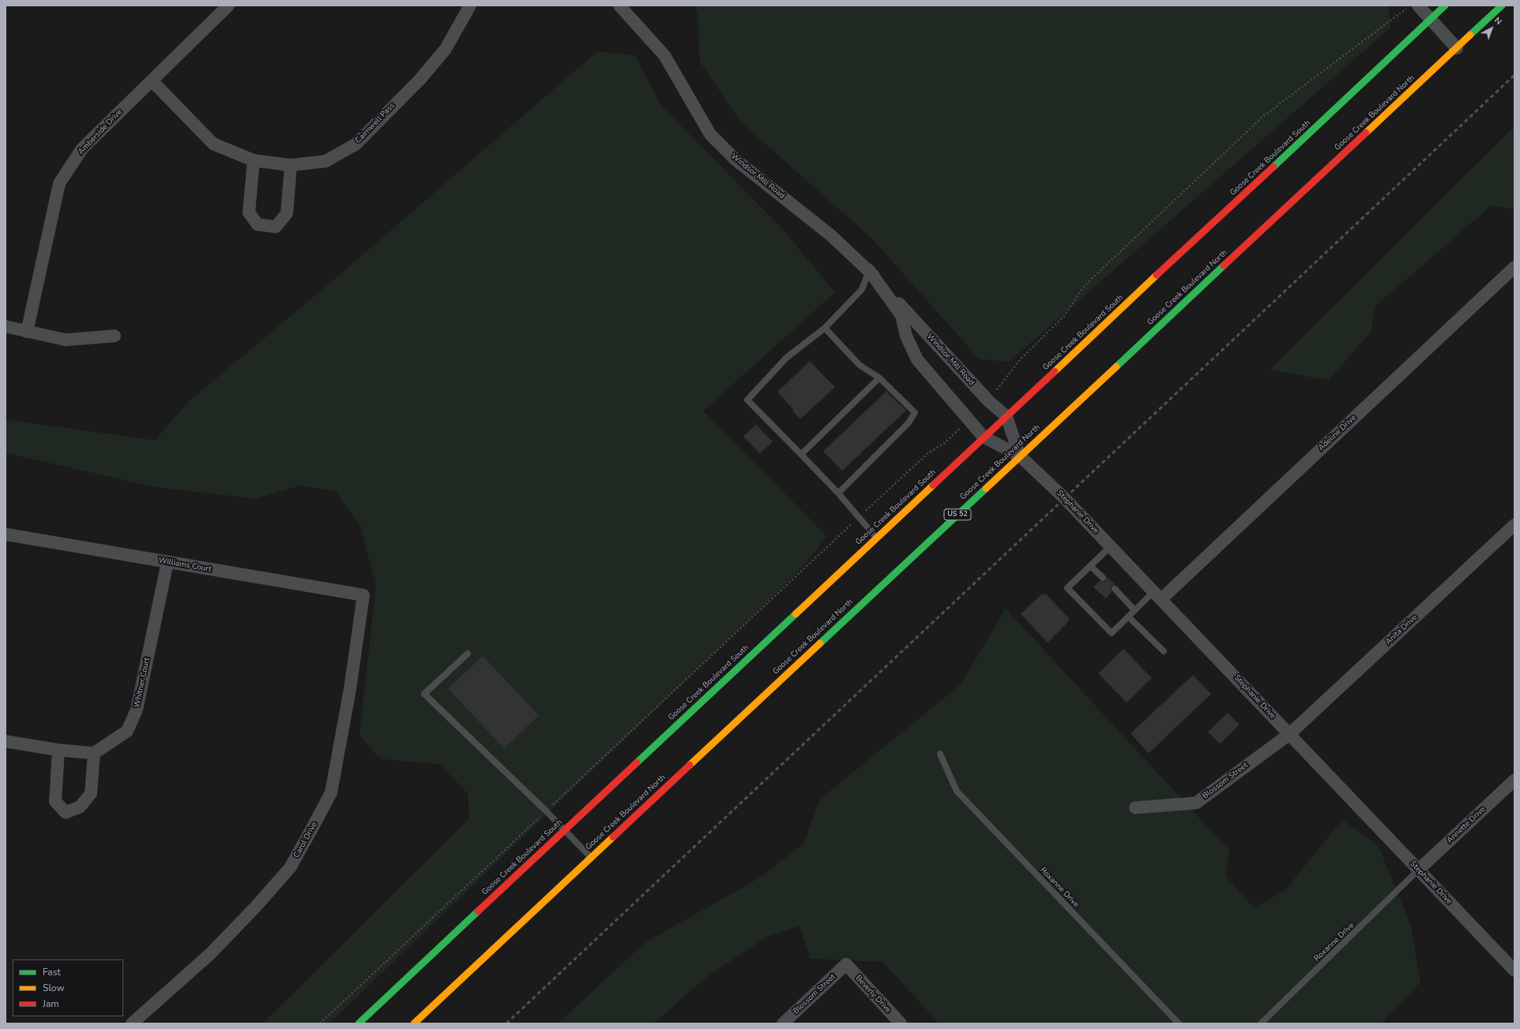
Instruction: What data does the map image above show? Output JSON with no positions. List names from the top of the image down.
{
  "streets": {
    "highway": ["Goose Creek Boulevard North", "Goose Creek Boulevard South", "US 52"],
    "street": [
      "Cairnwell Pass",
      "Amberside Drive",
      "Windsor Mill Road",
      "Adeline Drive",
      "Stephanie Drive",
      "Williams Court",
      "Anita Drive",
      "Whitner Court",
      "Blossom Street",
      "Annette Drive",
      "Carol Drive",
      "Beverly Drive"
    ],
    "lane": ["Roxanne Drive"]
  },
  "crossings": [
    ["Goose Creek Boulevard North", "Stephanie Drive"],
    ["Cairnwell Pass", "Amberside Drive"],
    ["Goose Creek Boulevard South", "Windsor Mill Road"],
    ["Goose Creek Boulevard South", "Stephanie Drive"],
    ["Windsor Mill Road", "Stephanie Drive"],
    ["Adeline Drive", "Stephanie Drive"],
    ["Stephanie Drive", "Anita Drive"],
    ["Stephanie Drive", "Blossom Street"],
    ["Stephanie Drive", "Annette Drive"],
    ["Stephanie Drive", "Roxanne Drive"],
    ["Williams Court", "Whitner Court"],
    ["Williams Court", "Carol Drive"],
    ["Anita Drive", "Blossom Street"],
    ["Blossom Street", "Beverly Drive"],
    ["Annette Drive", "Roxanne Drive"]
  ],
  "legend": ["Fast", "Slow", "Jam"],
  "north": "top right"
}
